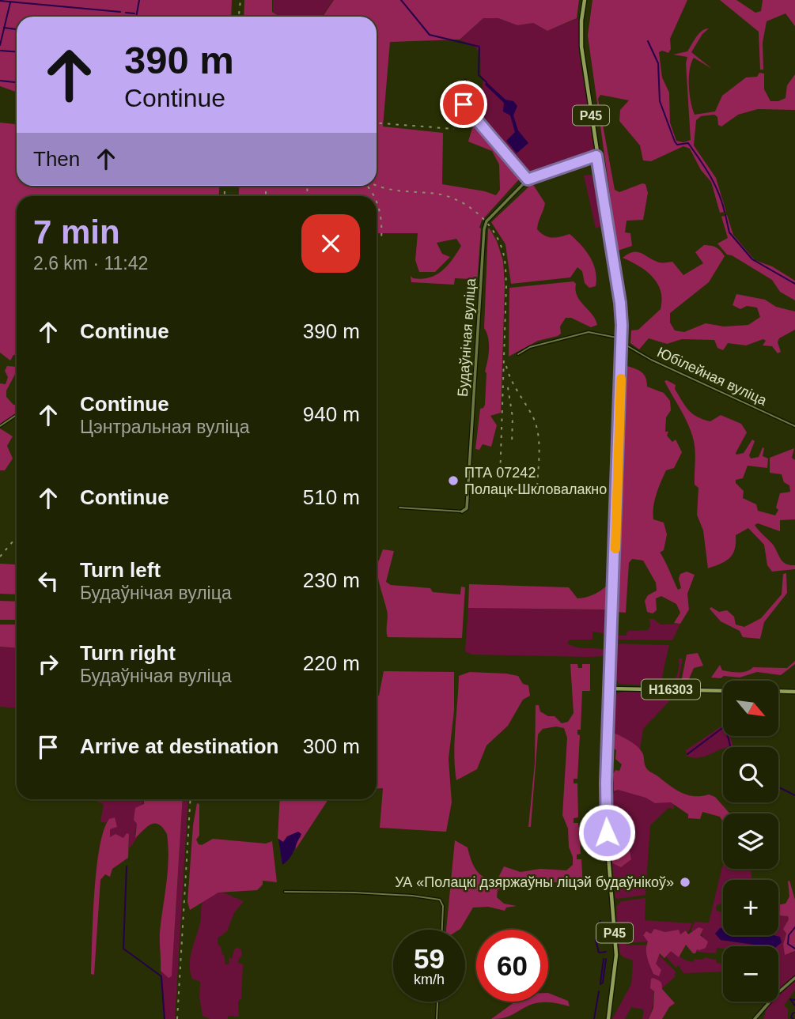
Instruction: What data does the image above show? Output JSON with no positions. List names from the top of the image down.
{
  "streets": {
    "main road": ["Р45", "Н16303"],
    "street": ["Будаўнічая вуліца", "Юбілейная вуліца"]
  },
  "crossings": [
    ["Р45", "Будаўнічая вуліца"],
    ["Р45", "Юбілейная вуліца"],
    ["Р45", "Н16303"]
  ],
  "places": ["ПТА 07242 Полацк-Шкловалакно", "УА «Полацкі дзяржаўны ліцэй будаўнікоў»"],
  "north": "bottom right",
  "page": {
    "turn": ["390 m", "Continue"],
    "then": "Then",
    "heading": ["7 min", "2.6 km · 11:42"],
    "list": [
      {
        "name": "Continue",
        "value": "390 m"
      },
      {
        "name": "Continue",
        "note": "Цэнтральная вуліца",
        "value": "940 m"
      },
      {
        "name": "Continue",
        "value": "510 m"
      },
      {
        "name": "Turn left",
        "note": "Будаўнічая вуліца",
        "value": "230 m"
      },
      {
        "name": "Turn right",
        "note": "Будаўнічая вуліца",
        "value": "220 m"
      },
      {
        "name": "Arrive at destination",
        "value": "300 m"
      }
    ],
    "map_buttons": ["+", "−"],
    "speed": "59 km/h",
    "limit": "60"
  }
}
